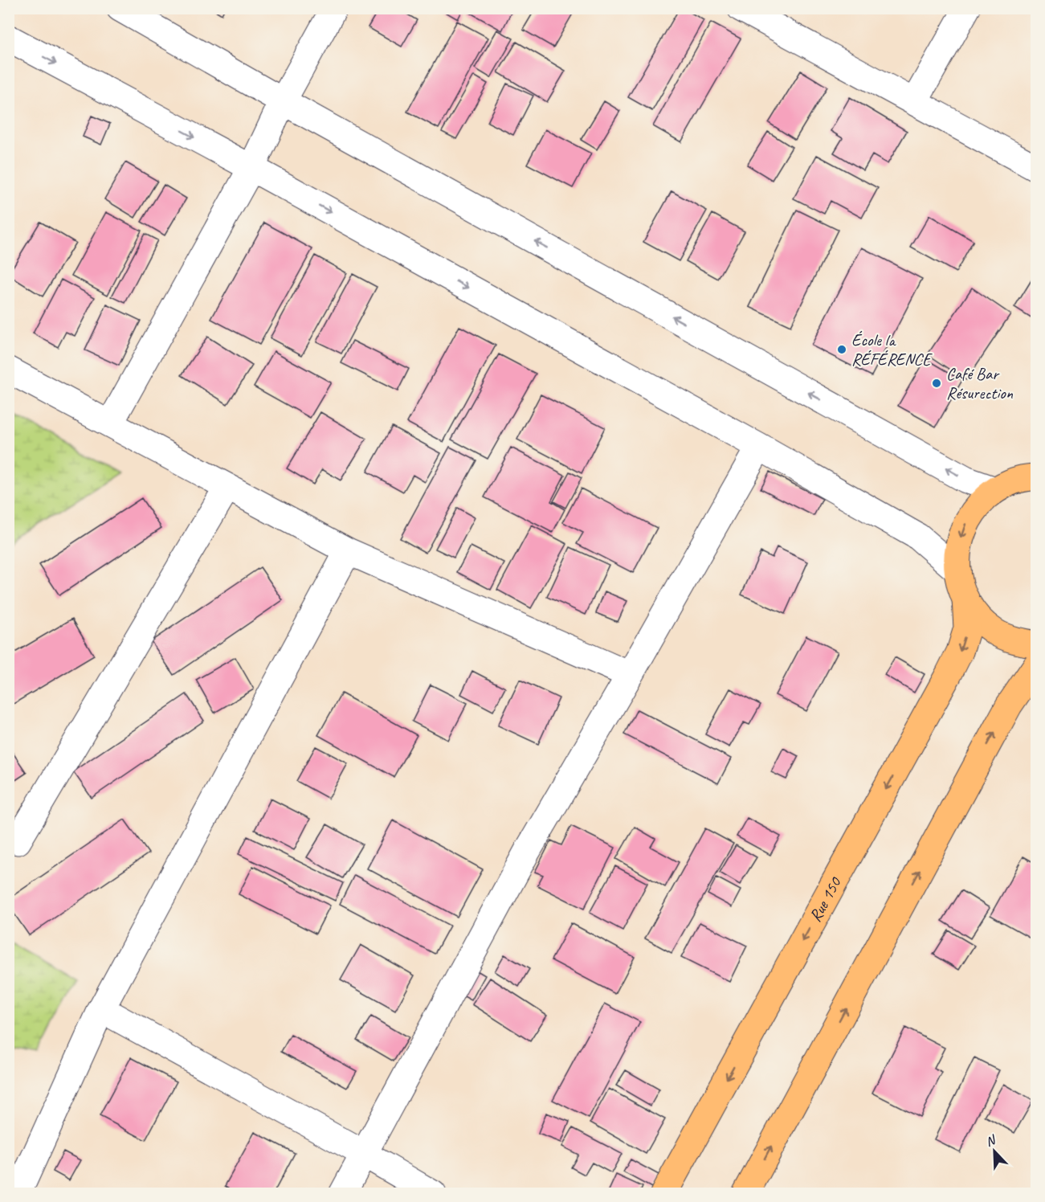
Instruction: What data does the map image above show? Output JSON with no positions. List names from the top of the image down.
{
  "streets": {
    "main road": ["Rue 150"]
  },
  "places": ["École la RÉFÉRENCE", "Café Bar Résurection"],
  "north": "top left"
}
